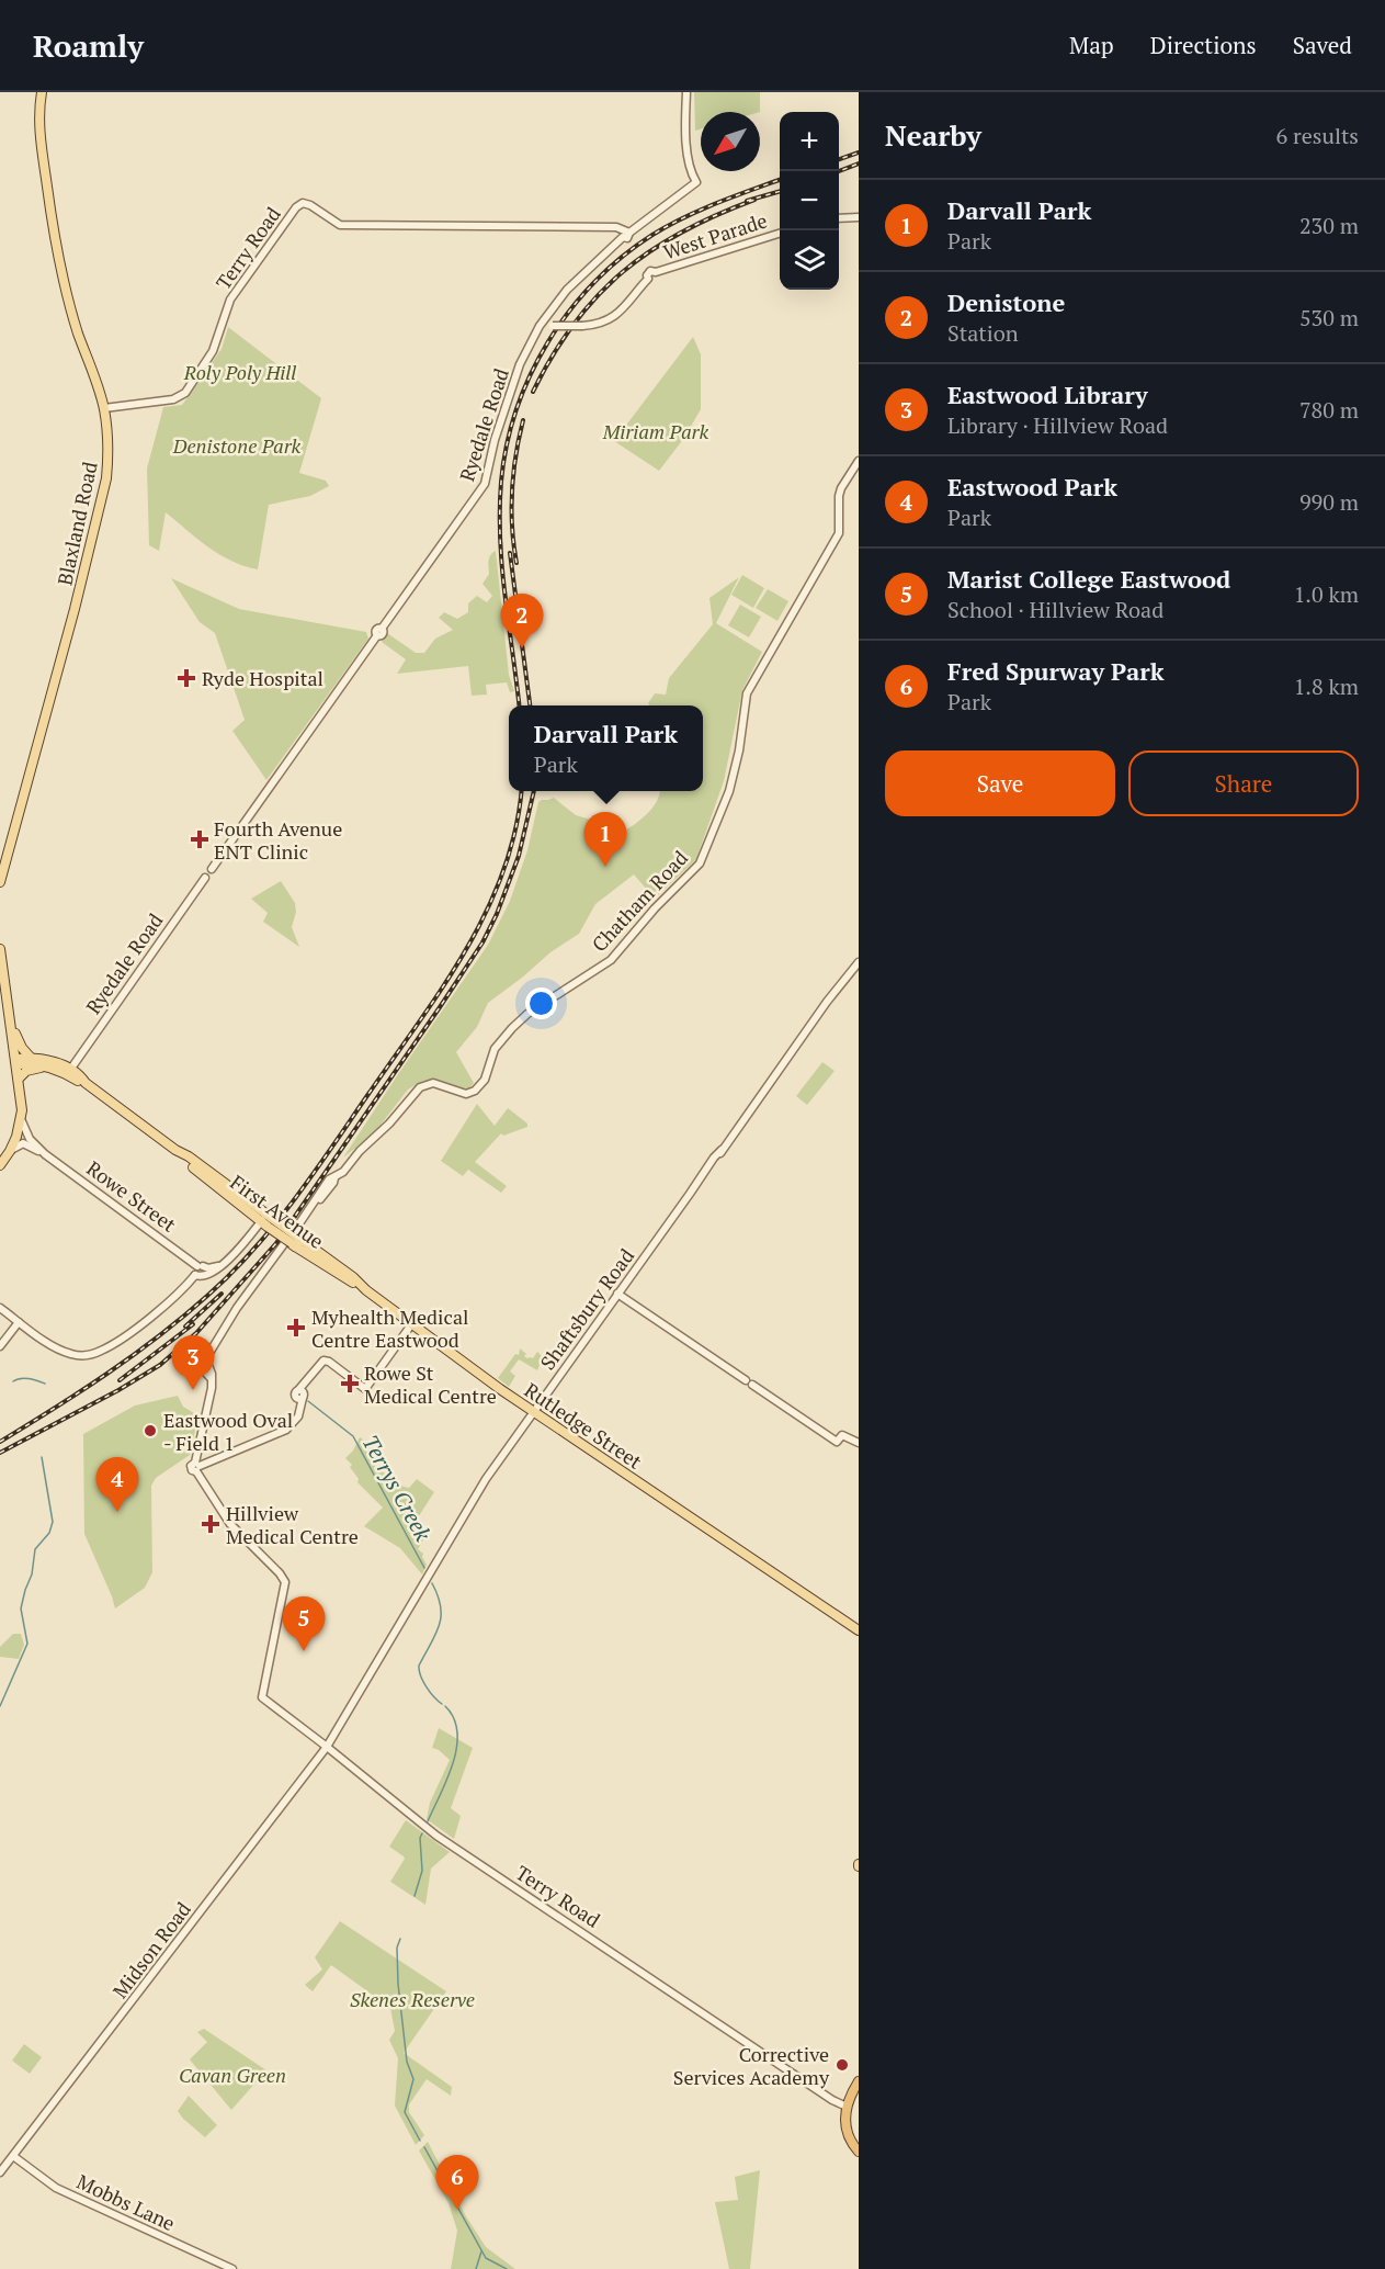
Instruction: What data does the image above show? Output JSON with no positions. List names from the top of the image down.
{
  "streets": {
    "main road": ["Blaxland Road", "First Avenue", "Rutledge Street"],
    "street": [
      "West Parade",
      "Terry Road",
      "Ryedale Road",
      "Chatham Road",
      "Rowe Street",
      "Shaftsbury Road",
      "Midson Road",
      "Mobbs Lane"
    ]
  },
  "crossings": [
    ["Terry Road", "Ryedale Road"],
    ["Terry Road", "Blaxland Road"],
    ["Terry Road", "Shaftsbury Road"],
    ["Terry Road", "Midson Road"],
    ["Ryedale Road", "First Avenue"],
    ["Chatham Road", "First Avenue"],
    ["Chatham Road", "Rutledge Street"],
    ["First Avenue", "Rutledge Street"],
    ["Shaftsbury Road", "Rutledge Street"],
    ["Shaftsbury Road", "Midson Road"],
    ["Midson Road", "Mobbs Lane"]
  ],
  "water": ["Terrys Creek"],
  "parks": [
    "Roly Poly Hill",
    "Miriam Park",
    "Denistone Park",
    "Skenes Reserve",
    "Cavan Green"
  ],
  "places": {
    "health": [
      "Ryde Hospital",
      "Fourth Avenue ENT Clinic",
      "Myhealth Medical Centre Eastwood",
      "Rowe St Medical Centre",
      "Hillview Medical Centre"
    ],
    "other": ["Eastwood Oval - Field 1", "Corrective Services Academy"]
  },
  "north": "bottom left",
  "page": {
    "header": "Roamly",
    "nav": ["Map", "Directions", "Saved"],
    "heading": ["Nearby", "6 results"],
    "map_buttons": ["+", "−"],
    "list": [
      {
        "mark": "1",
        "name": "Darvall Park",
        "note": "Park",
        "value": "230 m"
      },
      {
        "mark": "2",
        "name": "Denistone",
        "note": "Station",
        "value": "530 m"
      },
      {
        "mark": "3",
        "name": "Eastwood Library",
        "note": "Library · Hillview Road",
        "value": "780 m"
      },
      {
        "mark": "4",
        "name": "Eastwood Park",
        "note": "Park",
        "value": "990 m"
      },
      {
        "mark": "5",
        "name": "Marist College Eastwood",
        "note": "School · Hillview Road",
        "value": "1.0 km"
      },
      {
        "mark": "6",
        "name": "Fred Spurway Park",
        "note": "Park",
        "value": "1.8 km"
      }
    ],
    "pins": [
      "2",
      "1",
      "3",
      "4",
      "5",
      "6"
    ],
    "popup": ["Darvall Park", "Park"],
    "buttons": ["Save", "Share"]
  }
}
